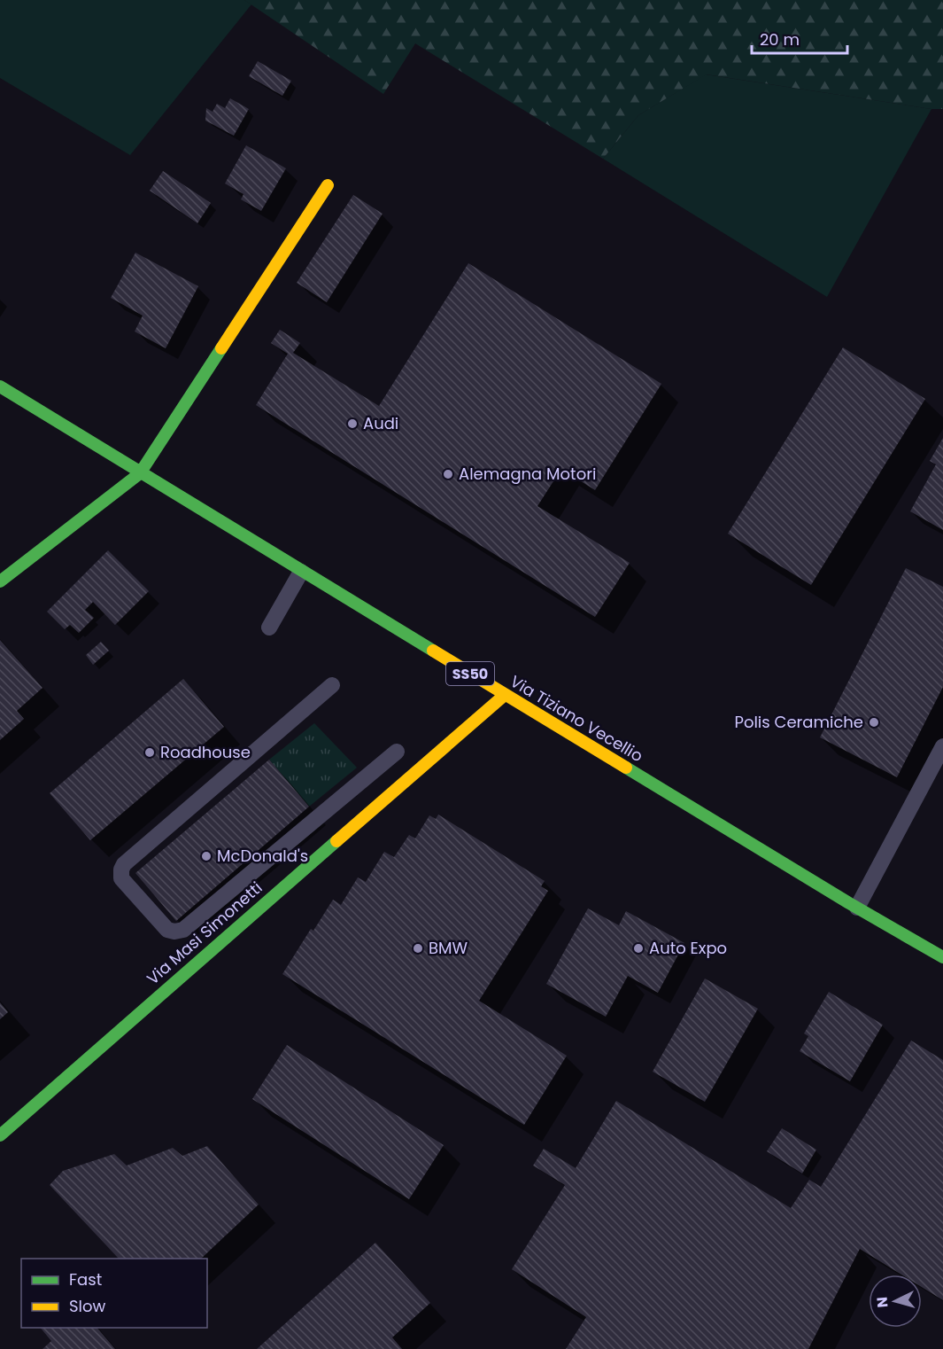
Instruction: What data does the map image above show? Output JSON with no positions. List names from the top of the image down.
{
  "streets": {
    "street": ["SS50", "Via Tiziano Vecellio", "Via Masi Simonetti"]
  },
  "crossings": [
    ["Via Tiziano Vecellio", "Via Masi Simonetti"]
  ],
  "places": [
    "Audi",
    "Alemagna Motori",
    "Polis Ceramiche",
    "Roadhouse",
    "McDonald's",
    "BMW",
    "Auto Expo"
  ],
  "legend": ["Fast", "Slow"],
  "scale_bar": "20 m",
  "north": "left"
}
